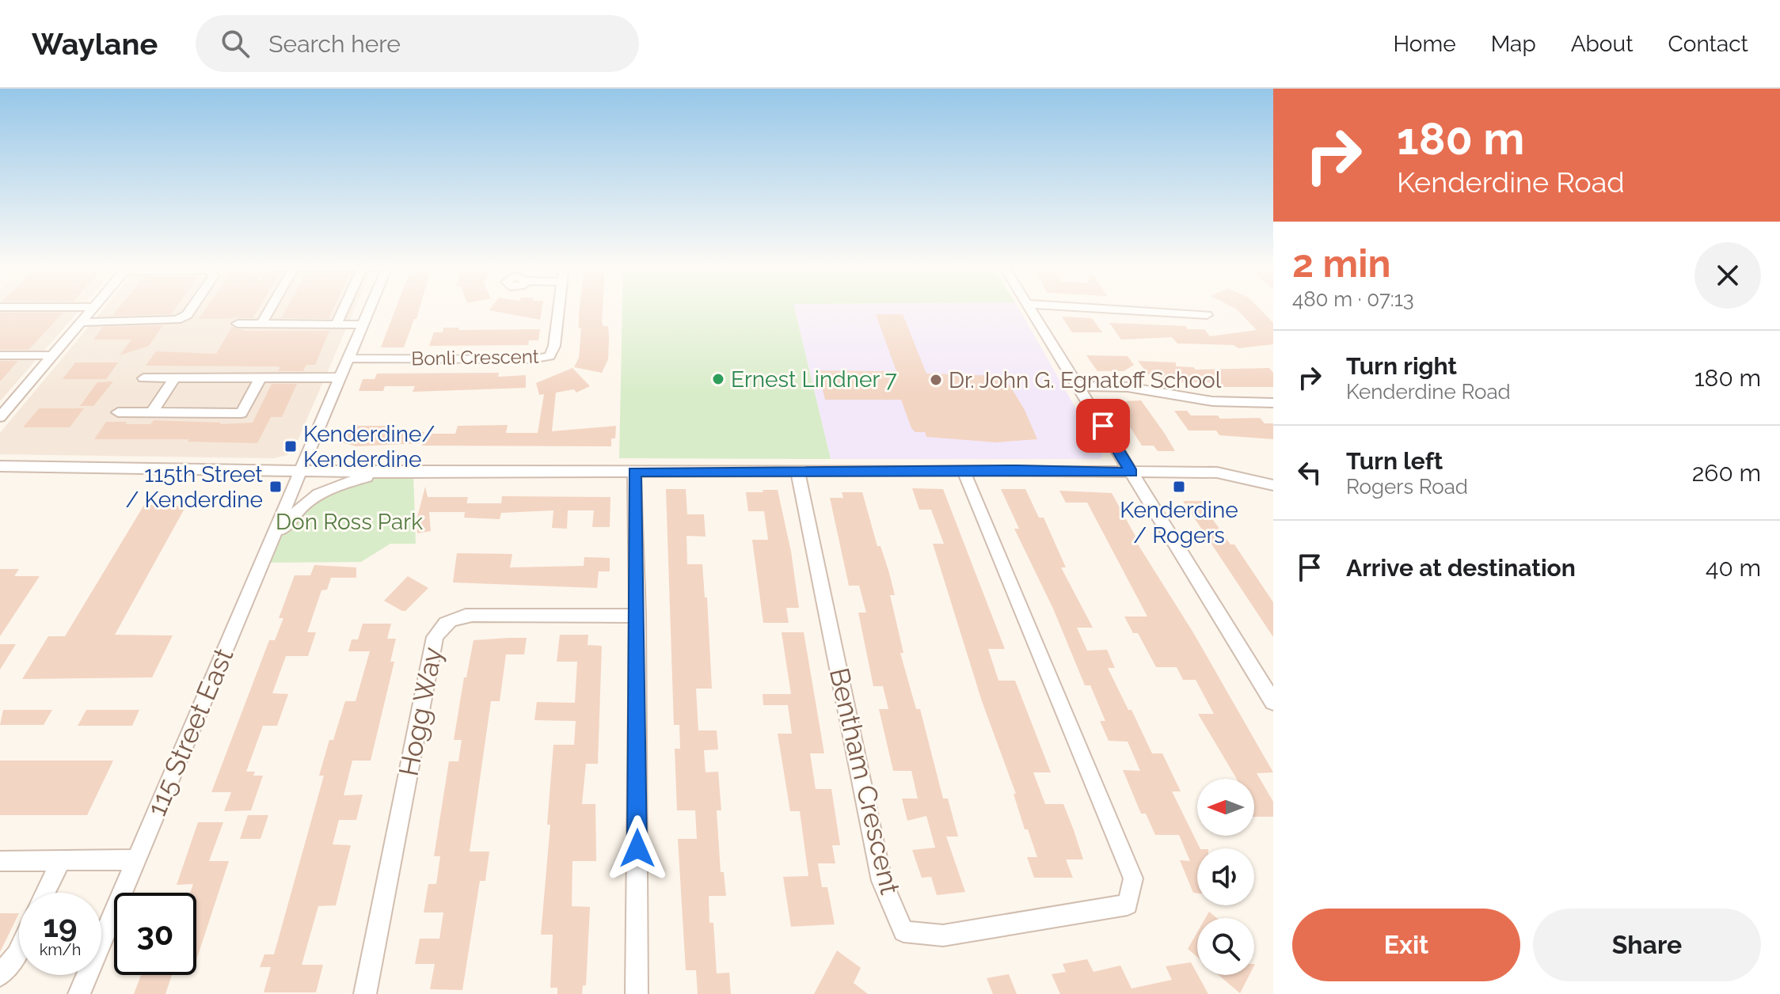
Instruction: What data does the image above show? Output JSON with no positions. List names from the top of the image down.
{
  "streets": {
    "street": [
      "Bonli Crescent",
      "Hogg Way",
      "115 Street East",
      "Bentham Crescent"
    ]
  },
  "crossings": [
    ["Bonli Crescent", "115 Street East"]
  ],
  "parks": ["Don Ross Park"],
  "places": {
    "other": ["Ernest Lindner 7", "Dr. John G. Egnatoff School"],
    "transit": ["Kenderdine/ Kenderdine", "115th Street / Kenderdine", "Kenderdine / Rogers"]
  },
  "north": "left",
  "page": {
    "header": "Waylane",
    "search": "Search here",
    "nav": [
      "Home",
      "Map",
      "About",
      "Contact"
    ],
    "turn": ["180 m", "Kenderdine Road"],
    "heading": ["2 min", "480 m · 07:13"],
    "list": [
      {
        "name": "Turn right",
        "note": "Kenderdine Road",
        "value": "180 m"
      },
      {
        "name": "Turn left",
        "note": "Rogers Road",
        "value": "260 m"
      },
      {
        "name": "Arrive at destination",
        "value": "40 m"
      }
    ],
    "speed": "19 km/h",
    "limit": "30",
    "buttons": ["Exit", "Share"]
  }
}
